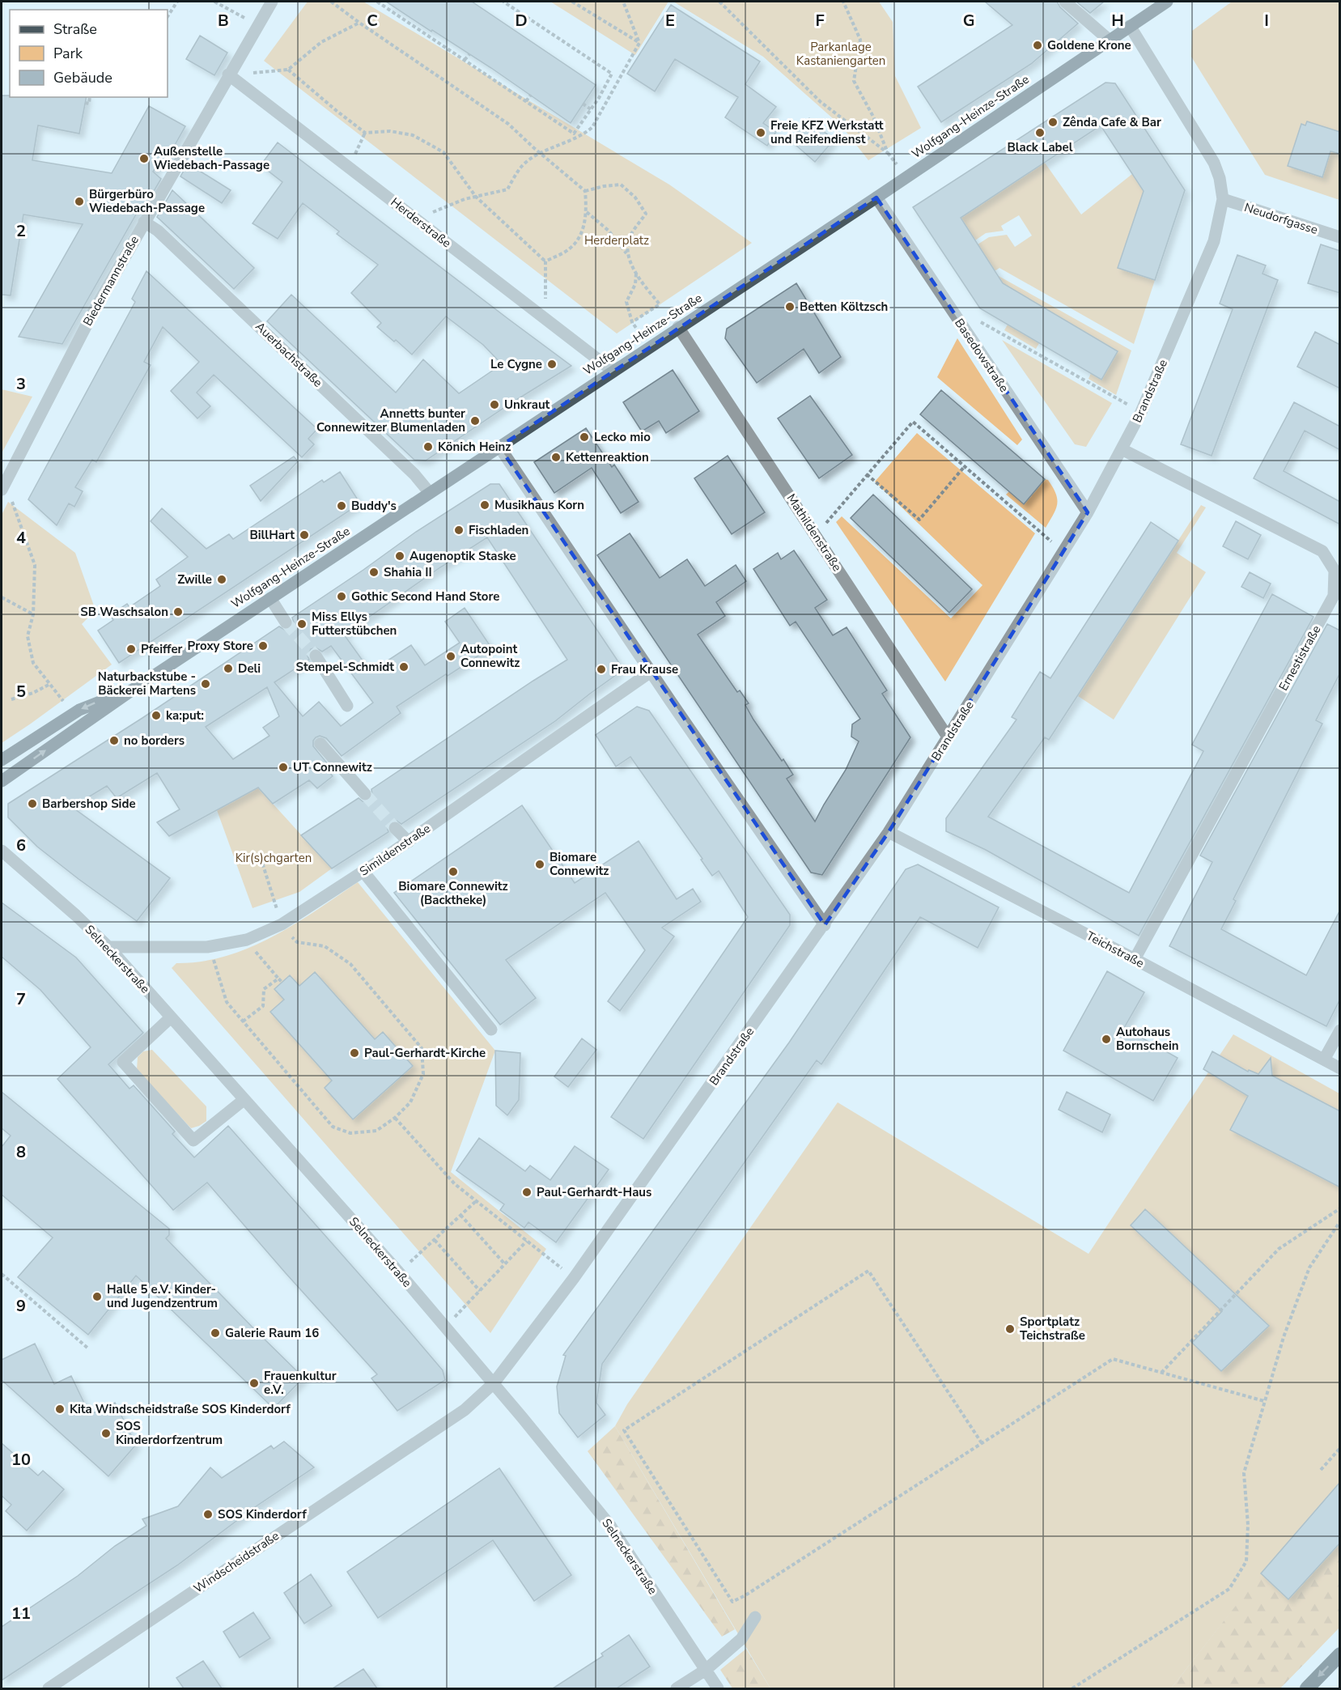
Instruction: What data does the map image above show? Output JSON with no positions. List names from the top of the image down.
{
  "streets": {
    "main road": ["Wolfgang-Heinze-Straße"],
    "street": [
      "Neudorfgasse",
      "Herderstraße",
      "Biedermannstraße",
      "Auerbachstraße",
      "Basedowstraße",
      "Brandstraße",
      "Mathildenstraße",
      "Ernestistraße",
      "Simildenstraße",
      "Teichstraße",
      "Selneckerstraße",
      "Windscheidstraße"
    ]
  },
  "crossings": [
    ["Wolfgang-Heinze-Straße", "Herderstraße"],
    ["Wolfgang-Heinze-Straße", "Auerbachstraße"],
    ["Wolfgang-Heinze-Straße", "Basedowstraße"],
    ["Wolfgang-Heinze-Straße", "Brandstraße"],
    ["Wolfgang-Heinze-Straße", "Mathildenstraße"],
    ["Neudorfgasse", "Brandstraße"],
    ["Herderstraße", "Biedermannstraße"],
    ["Biedermannstraße", "Auerbachstraße"],
    ["Basedowstraße", "Brandstraße"],
    ["Brandstraße", "Mathildenstraße"],
    ["Brandstraße", "Ernestistraße"],
    ["Brandstraße", "Teichstraße"],
    ["Brandstraße", "Selneckerstraße"],
    ["Brandstraße", "Windscheidstraße"],
    ["Ernestistraße", "Teichstraße"],
    ["Simildenstraße", "Selneckerstraße"],
    ["Selneckerstraße", "Windscheidstraße"]
  ],
  "parks": ["Parkanlage Kastaniengarten", "Herderplatz", "Kir(s)chgarten"],
  "places": [
    "Goldene Krone",
    "Zênda Cafe & Bar",
    "Freie KFZ Werkstatt und Reifendienst",
    "Black Label",
    "Außenstelle Wiedebach-Passage",
    "Bürgerbüro Wiedebach-Passage",
    "Betten Költzsch",
    "Le Cygne",
    "Unkraut",
    "Annetts bunter Connewitzer Blumenladen",
    "Lecko mio",
    "Könich Heinz",
    "Kettenreaktion",
    "Musikhaus Korn",
    "Buddy's",
    "Fischladen",
    "BillHart",
    "Augenoptik Staske",
    "Shahia II",
    "Zwille",
    "Gothic Second Hand Store",
    "SB Waschsalon",
    "Miss Ellys Futterstübchen",
    "Proxy Store",
    "Pfeiffer",
    "Autopoint Connewitz",
    "Stempel-Schmidt",
    "Deli",
    "Frau Krause",
    "Naturbackstube - Bäckerei Martens",
    "ka:put:",
    "no borders",
    "UT Connewitz",
    "Barbershop Side",
    "Biomare Connewitz",
    "Biomare Connewitz (Backtheke)",
    "Autohaus Bornschein",
    "Paul-Gerhardt-Kirche",
    "Paul-Gerhardt-Haus",
    "Halle 5 e.V. Kinder- und Jugendzentrum",
    "Sportplatz Teichstraße",
    "Galerie Raum 16",
    "Frauenkultur e.V.",
    "Kita Windscheidstraße SOS Kinderdorf",
    "SOS Kinderdorfzentrum",
    "SOS Kinderdorf"
  ],
  "legend": ["Straße", "Park", "Gebäude"],
  "grid": {
    "columns": [
      "B",
      "C",
      "D",
      "E",
      "F",
      "G",
      "H",
      "I"
    ],
    "rows": [
      "2",
      "3",
      "4",
      "5",
      "6",
      "7",
      "8",
      "9",
      "10",
      "11"
    ]
  }
}
